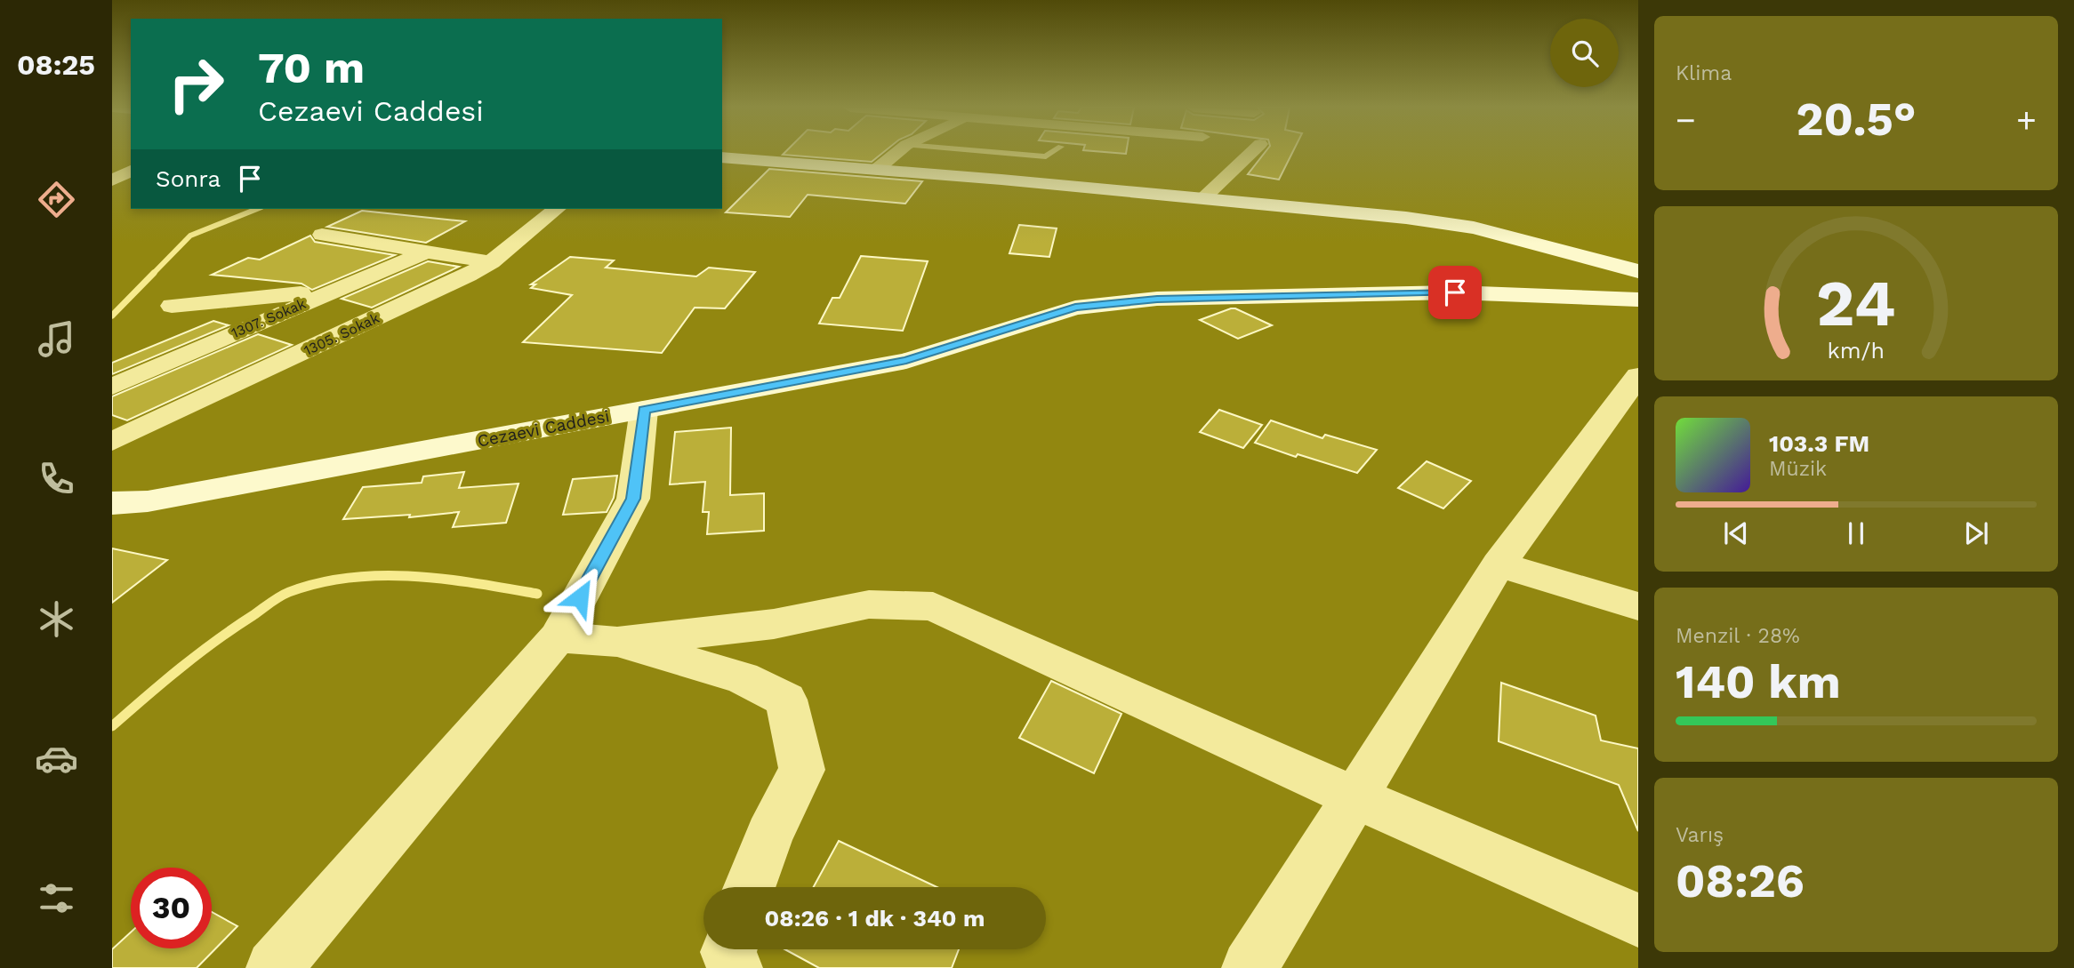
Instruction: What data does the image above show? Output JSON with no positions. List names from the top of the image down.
{
  "streets": {
    "street": ["1307. Sokak", "1305. Sokak", "Cezaevi Caddesi"]
  },
  "page": {
    "tabs": "08:25",
    "tile": [
      "Klima",
      ["Menzil · 28%", "140 km"],
      ["Varış", "08:26"]
    ],
    "turn": ["70 m", "Cezaevi Caddesi"],
    "heat": ["−", "20.5°", "+"],
    "then": "Sonra",
    "song": ["103.3 FM", "Müzik"],
    "limit": "30",
    "trip": "08:26 · 1 dk · 340 m",
    "gauge": ["24", "km/h"]
  }
}
